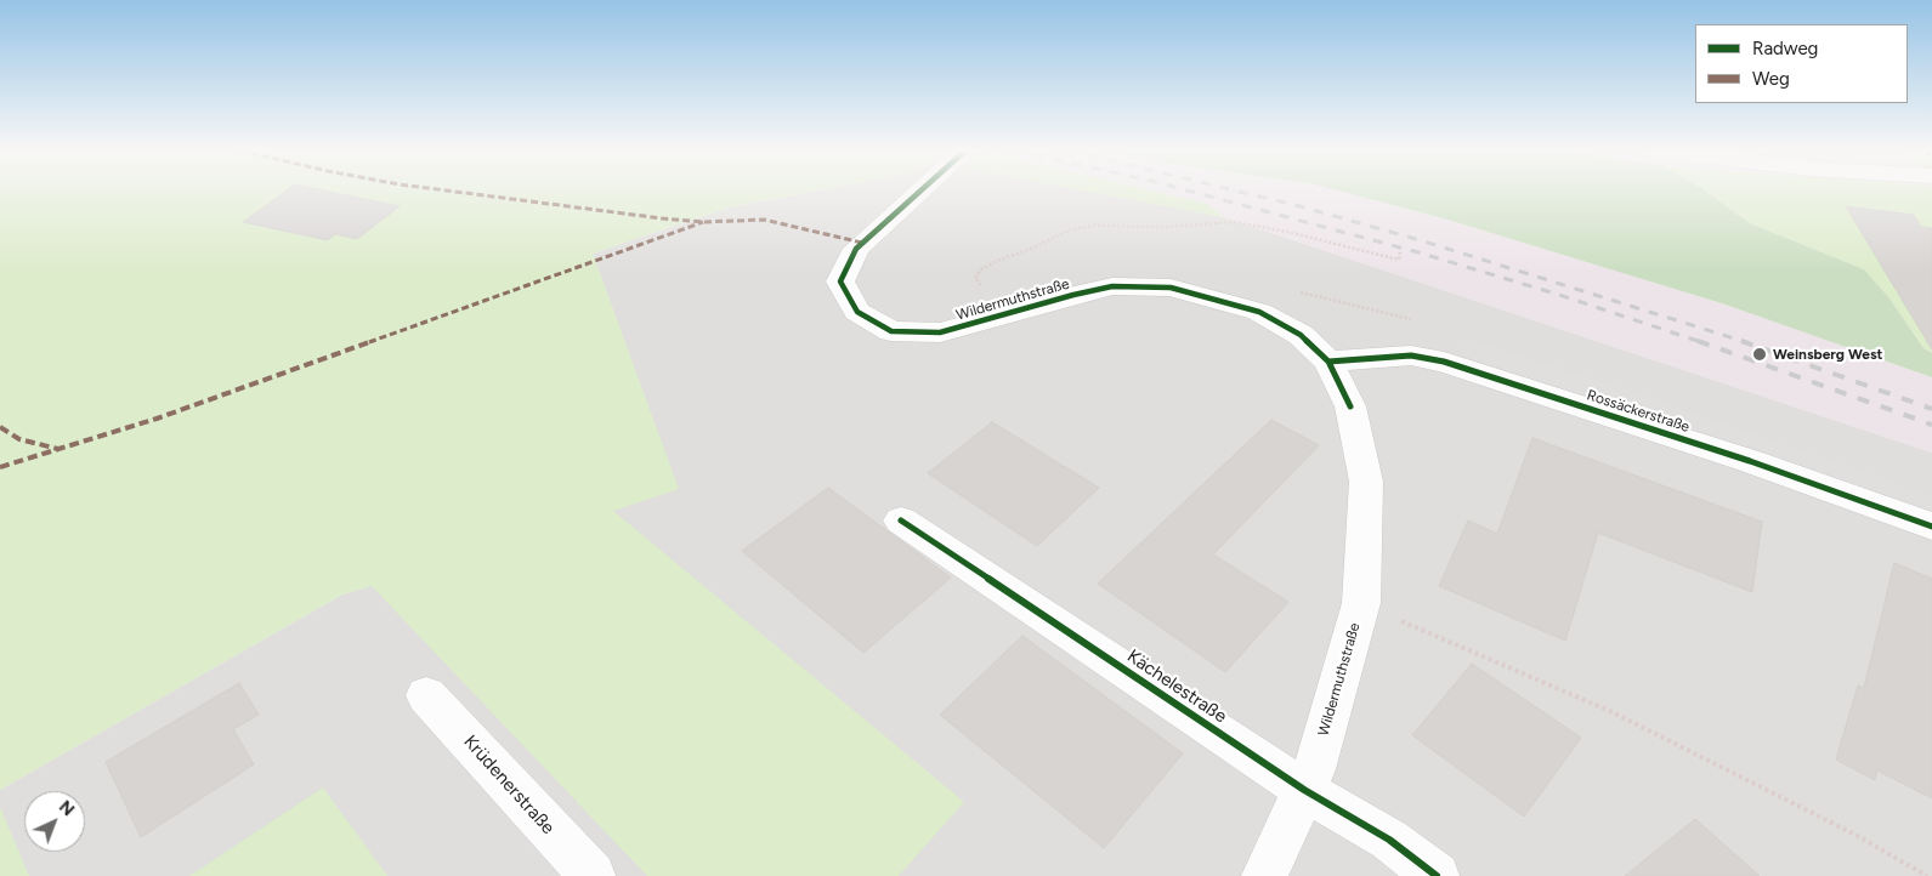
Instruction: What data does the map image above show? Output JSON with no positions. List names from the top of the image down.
{
  "streets": {
    "street": [
      "Wildermuthstraße",
      "Rossäckerstraße",
      "Kächelestraße",
      "Krüdenerstraße"
    ]
  },
  "crossings": [
    ["Wildermuthstraße", "Rossäckerstraße"],
    ["Wildermuthstraße", "Kächelestraße"]
  ],
  "places": ["Weinsberg West"],
  "legend": ["Radweg", "Weg"],
  "north": "top right"
}
